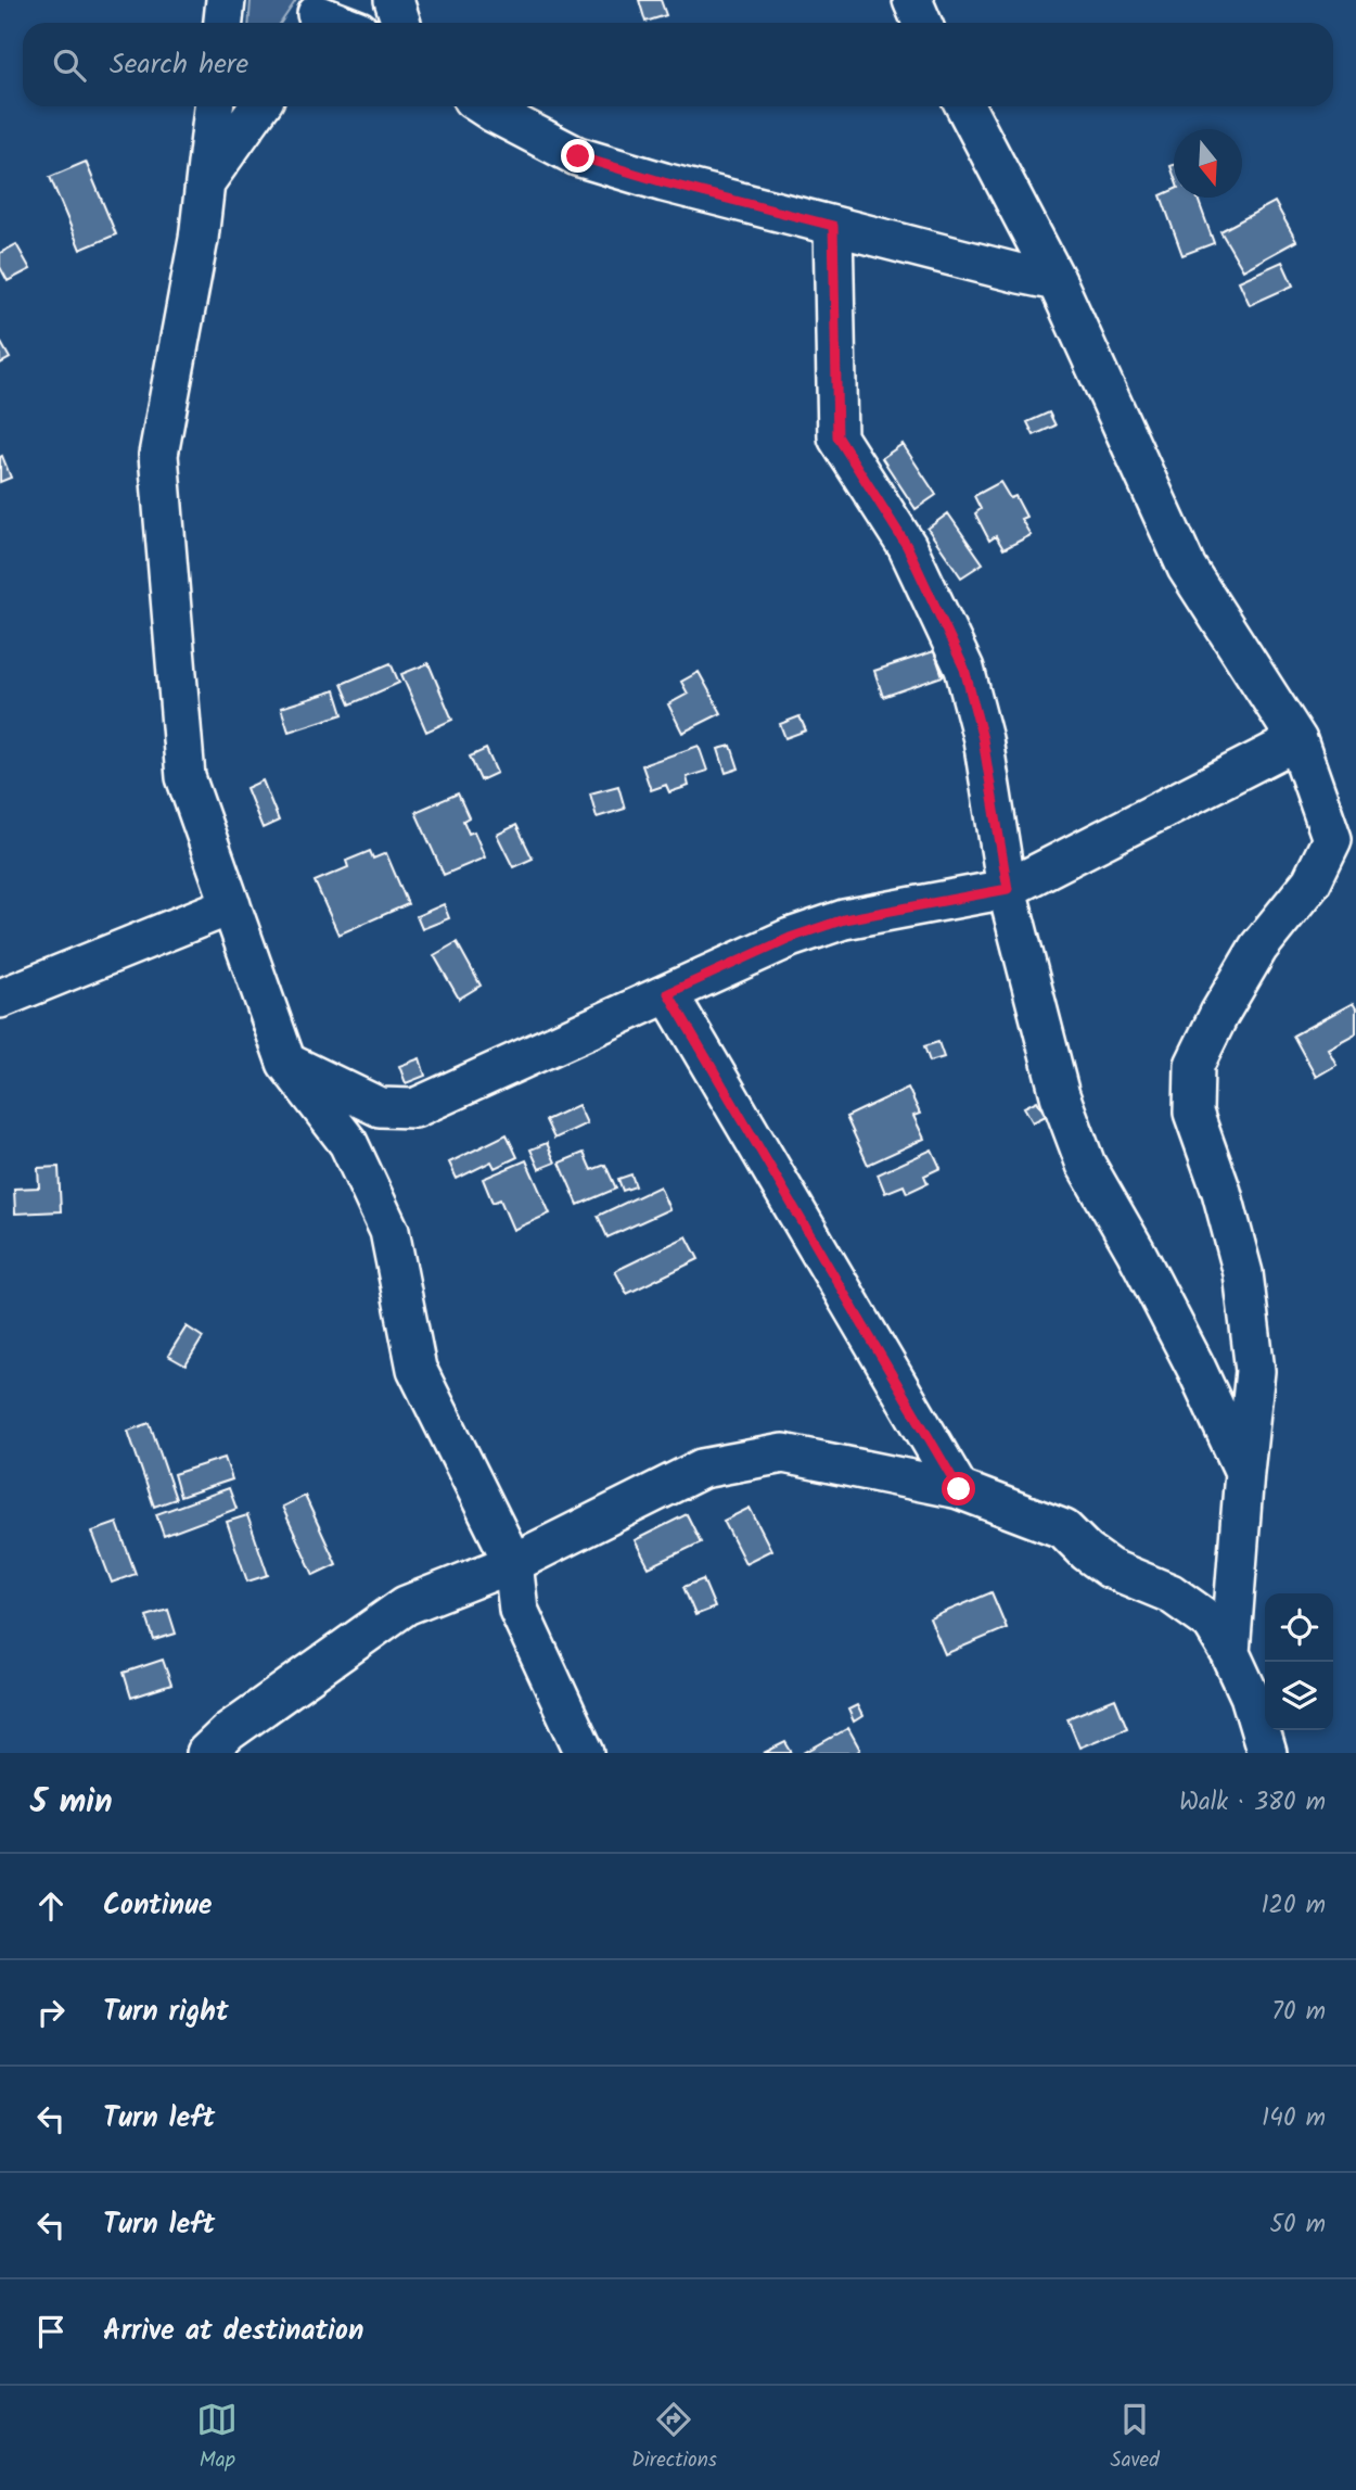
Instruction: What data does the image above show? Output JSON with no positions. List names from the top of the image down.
{
  "north": "bottom",
  "page": {
    "search": "Search here",
    "heading": ["5 min", "Walk · 380 m"],
    "list": [
      ["Continue", "120 m"],
      ["Turn right", "70 m"],
      ["Turn left", "140 m"],
      ["Turn left", "50 m"],
      "Arrive at destination"
    ],
    "nav": ["Map", "Directions", "Saved"]
  }
}
